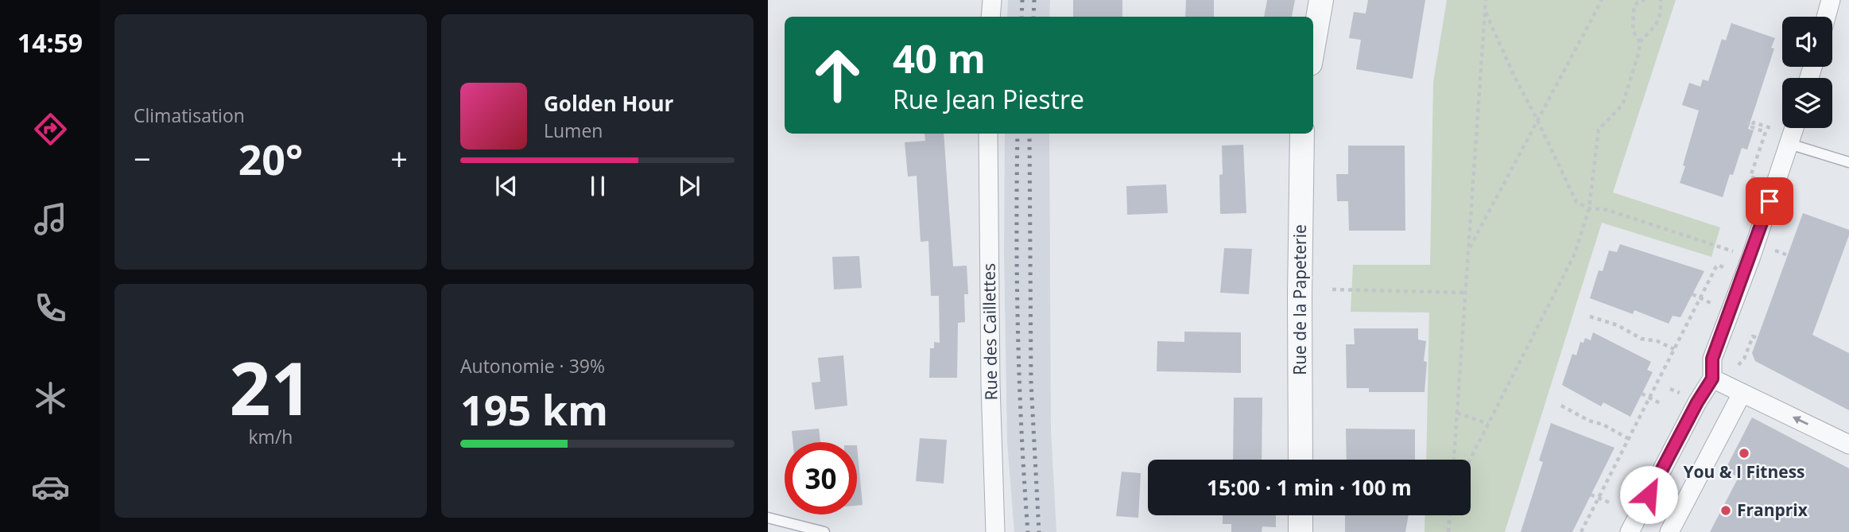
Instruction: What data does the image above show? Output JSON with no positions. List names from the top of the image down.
{
  "streets": {
    "street": ["Rue de la Papeterie", "Rue des Caillettes"]
  },
  "places": ["You & I Fitness", "Franprix"],
  "page": {
    "tabs": "14:59",
    "tile": [
      "Climatisation",
      ["21", "km/h"],
      ["Autonomie · 39%", "195 km"]
    ],
    "turn": ["40 m", "Rue Jean Piestre"],
    "song": ["Golden Hour", "Lumen"],
    "heat": ["−", "20°", "+"],
    "limit": "30",
    "trip": "15:00 · 1 min · 100 m"
  }
}
